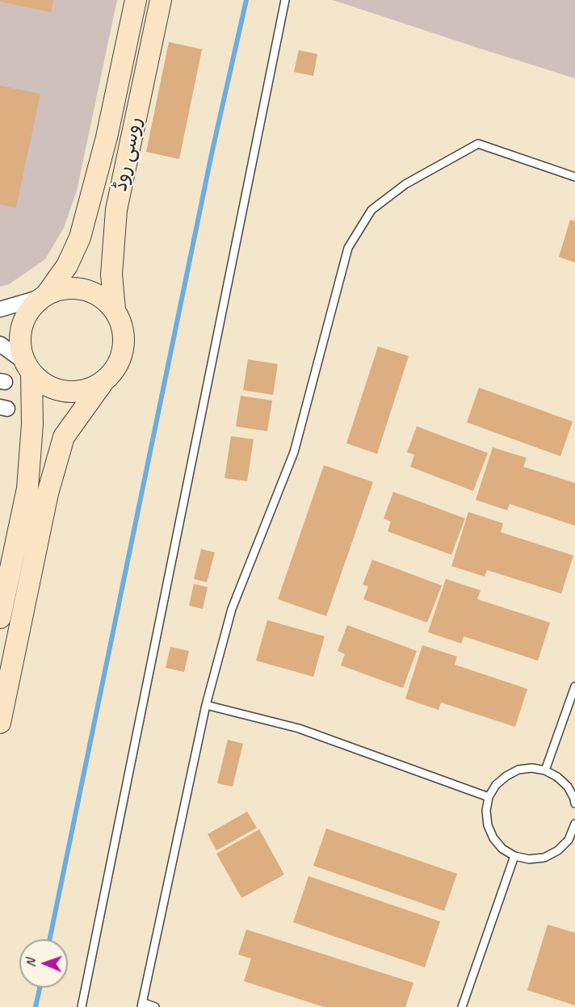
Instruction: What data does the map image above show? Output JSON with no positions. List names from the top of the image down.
{
  "streets": {
    "main road": ["روسی روڈ"]
  },
  "north": "left"
}
